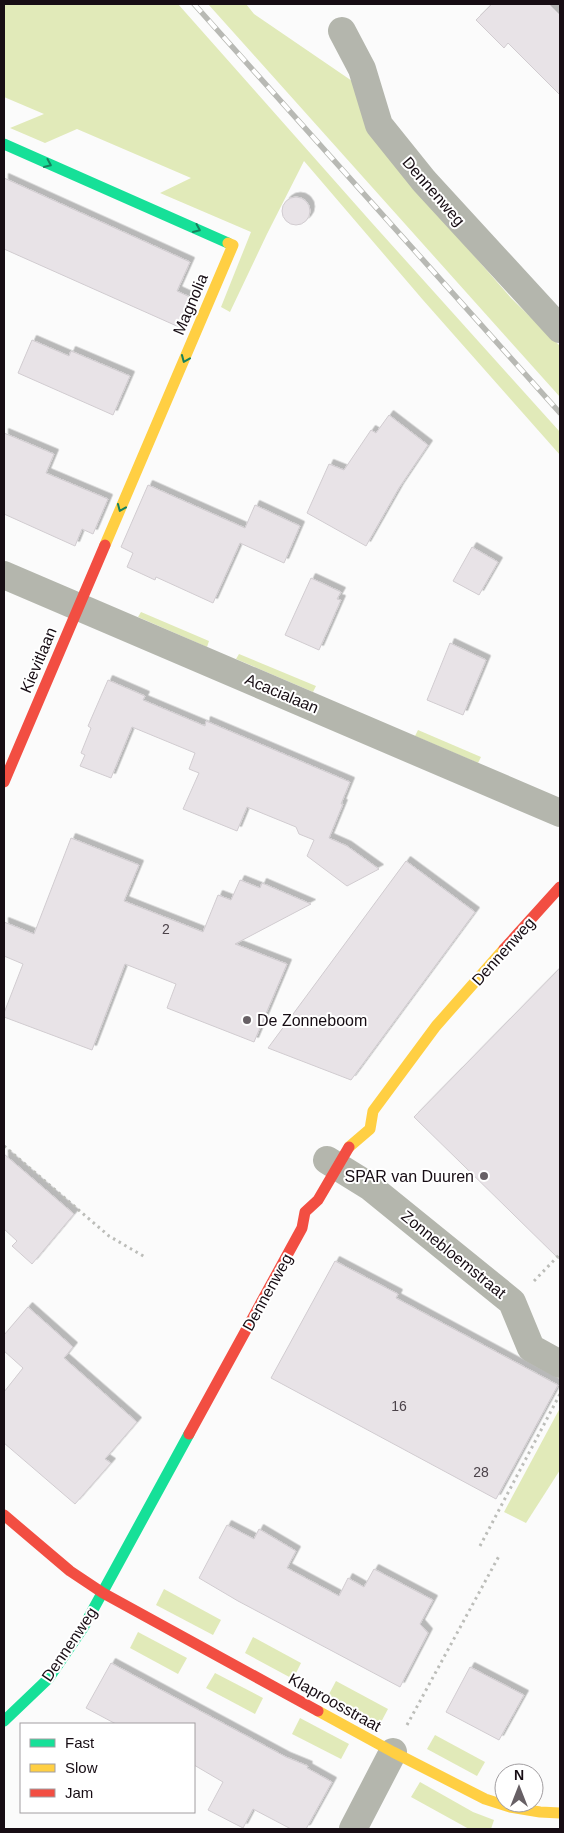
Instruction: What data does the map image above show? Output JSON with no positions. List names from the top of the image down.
{
  "streets": {
    "street": [
      "Dennenweg",
      "Magnolia",
      "Kievitlaan",
      "Acacialaan",
      "Zonnebloemstraat",
      "Klaproosstraat"
    ]
  },
  "crossings": [
    ["Dennenweg", "Zonnebloemstraat"],
    ["Dennenweg", "Klaproosstraat"],
    ["Magnolia", "Kievitlaan"],
    ["Magnolia", "Acacialaan"],
    ["Kievitlaan", "Acacialaan"]
  ],
  "places": ["De Zonneboom", "SPAR van Duuren"],
  "house_numbers": ["2", "16", "28"],
  "legend": ["Fast", "Slow", "Jam"],
  "north": "top"
}
